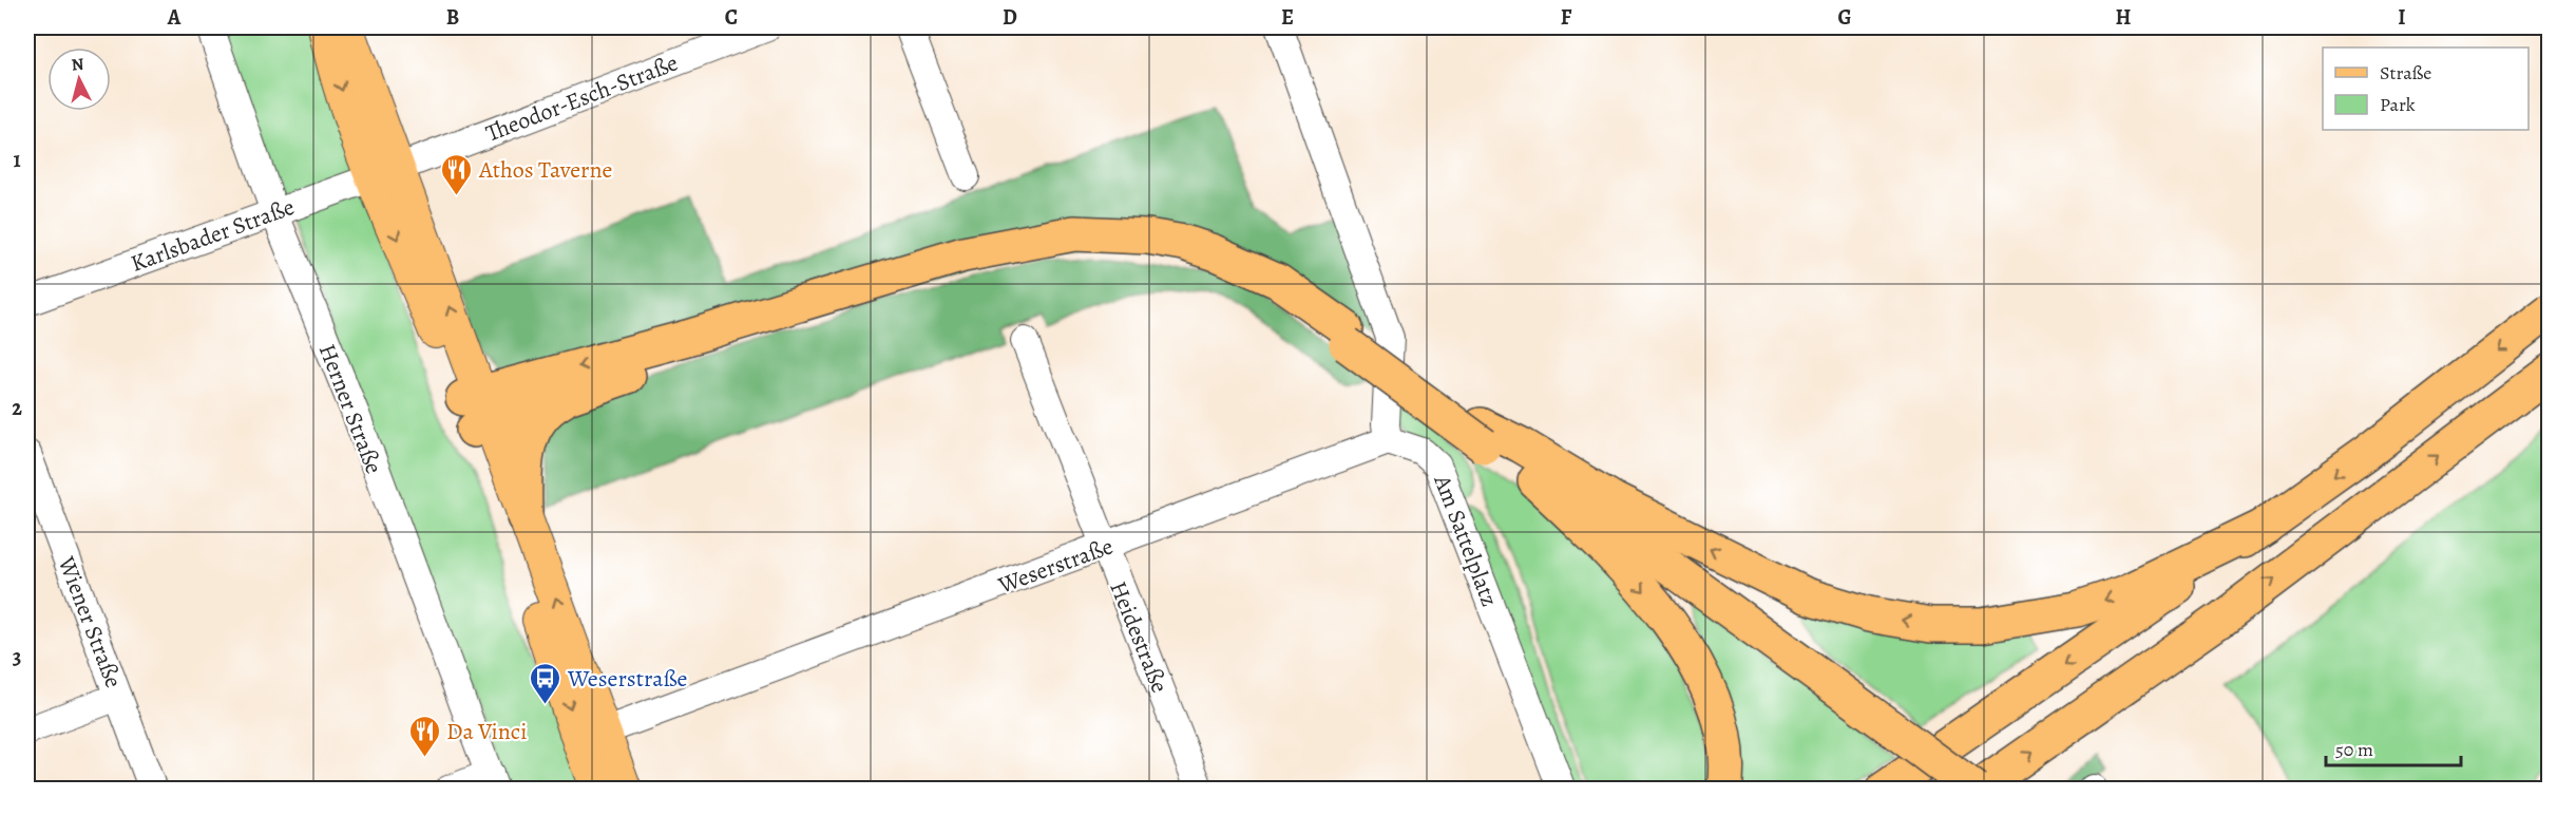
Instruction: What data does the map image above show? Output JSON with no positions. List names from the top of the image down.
{
  "streets": {
    "street": [
      "Theodor-Esch-Straße",
      "Karlsbader Straße",
      "Herner Straße",
      "Am Sattelplatz",
      "Weserstraße",
      "Wiener Straße",
      "Heidestraße"
    ]
  },
  "crossings": [
    ["Theodor-Esch-Straße", "Karlsbader Straße"],
    ["Karlsbader Straße", "Herner Straße"],
    ["Am Sattelplatz", "Weserstraße"],
    ["Weserstraße", "Heidestraße"]
  ],
  "places": {
    "restaurant": ["Athos Taverne", "Da Vinci"],
    "bus stop": ["Weserstraße"]
  },
  "legend": ["Straße", "Park"],
  "scale_bar": "50 m",
  "north": "top",
  "grid": {
    "columns": [
      "A",
      "B",
      "C",
      "D",
      "E",
      "F",
      "G",
      "H",
      "I"
    ],
    "rows": ["1", "2", "3"]
  }
}
